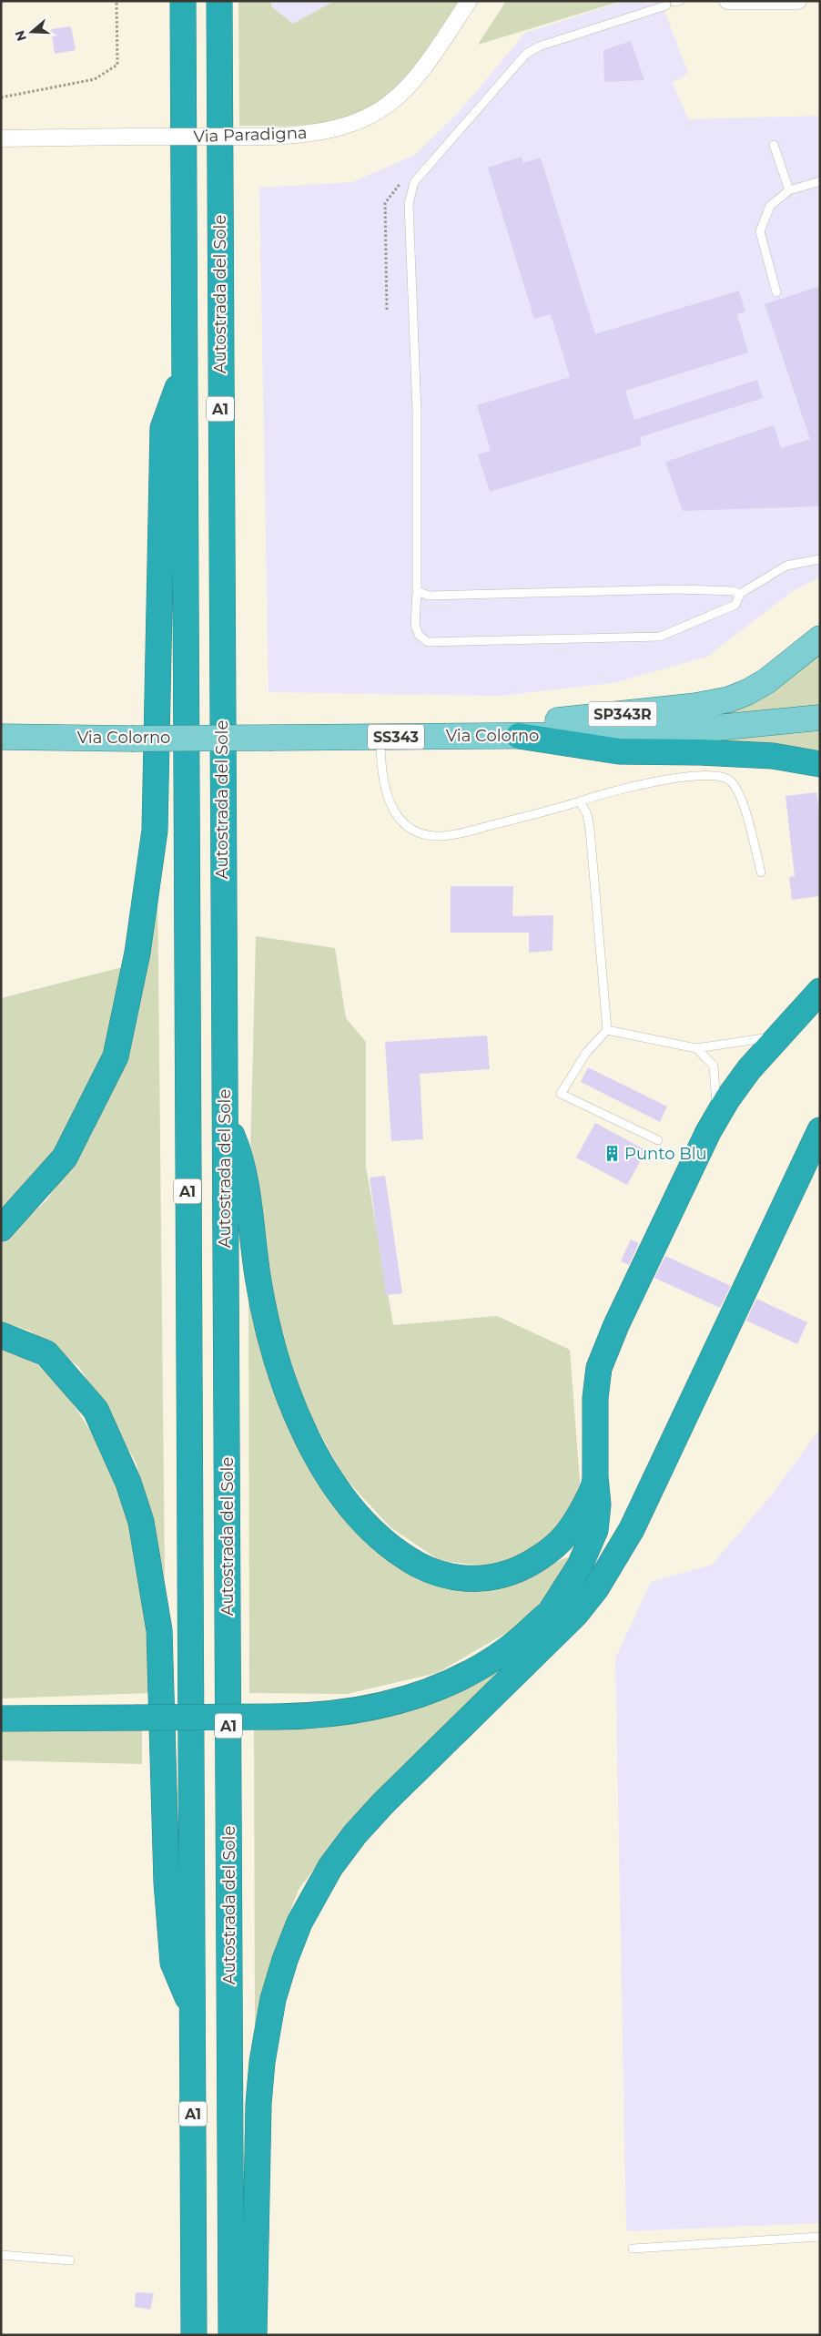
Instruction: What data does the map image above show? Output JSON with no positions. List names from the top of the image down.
{
  "streets": {
    "highway": ["Autostrada del Sole", "A1"],
    "main road": ["SP343R", "Via Colorno", "SS343"],
    "street": ["Via Paradigna"]
  },
  "crossings": [
    ["SP343R", "Via Colorno"]
  ],
  "places": {
    "building": ["Punto Blu"]
  },
  "north": "left"
}
